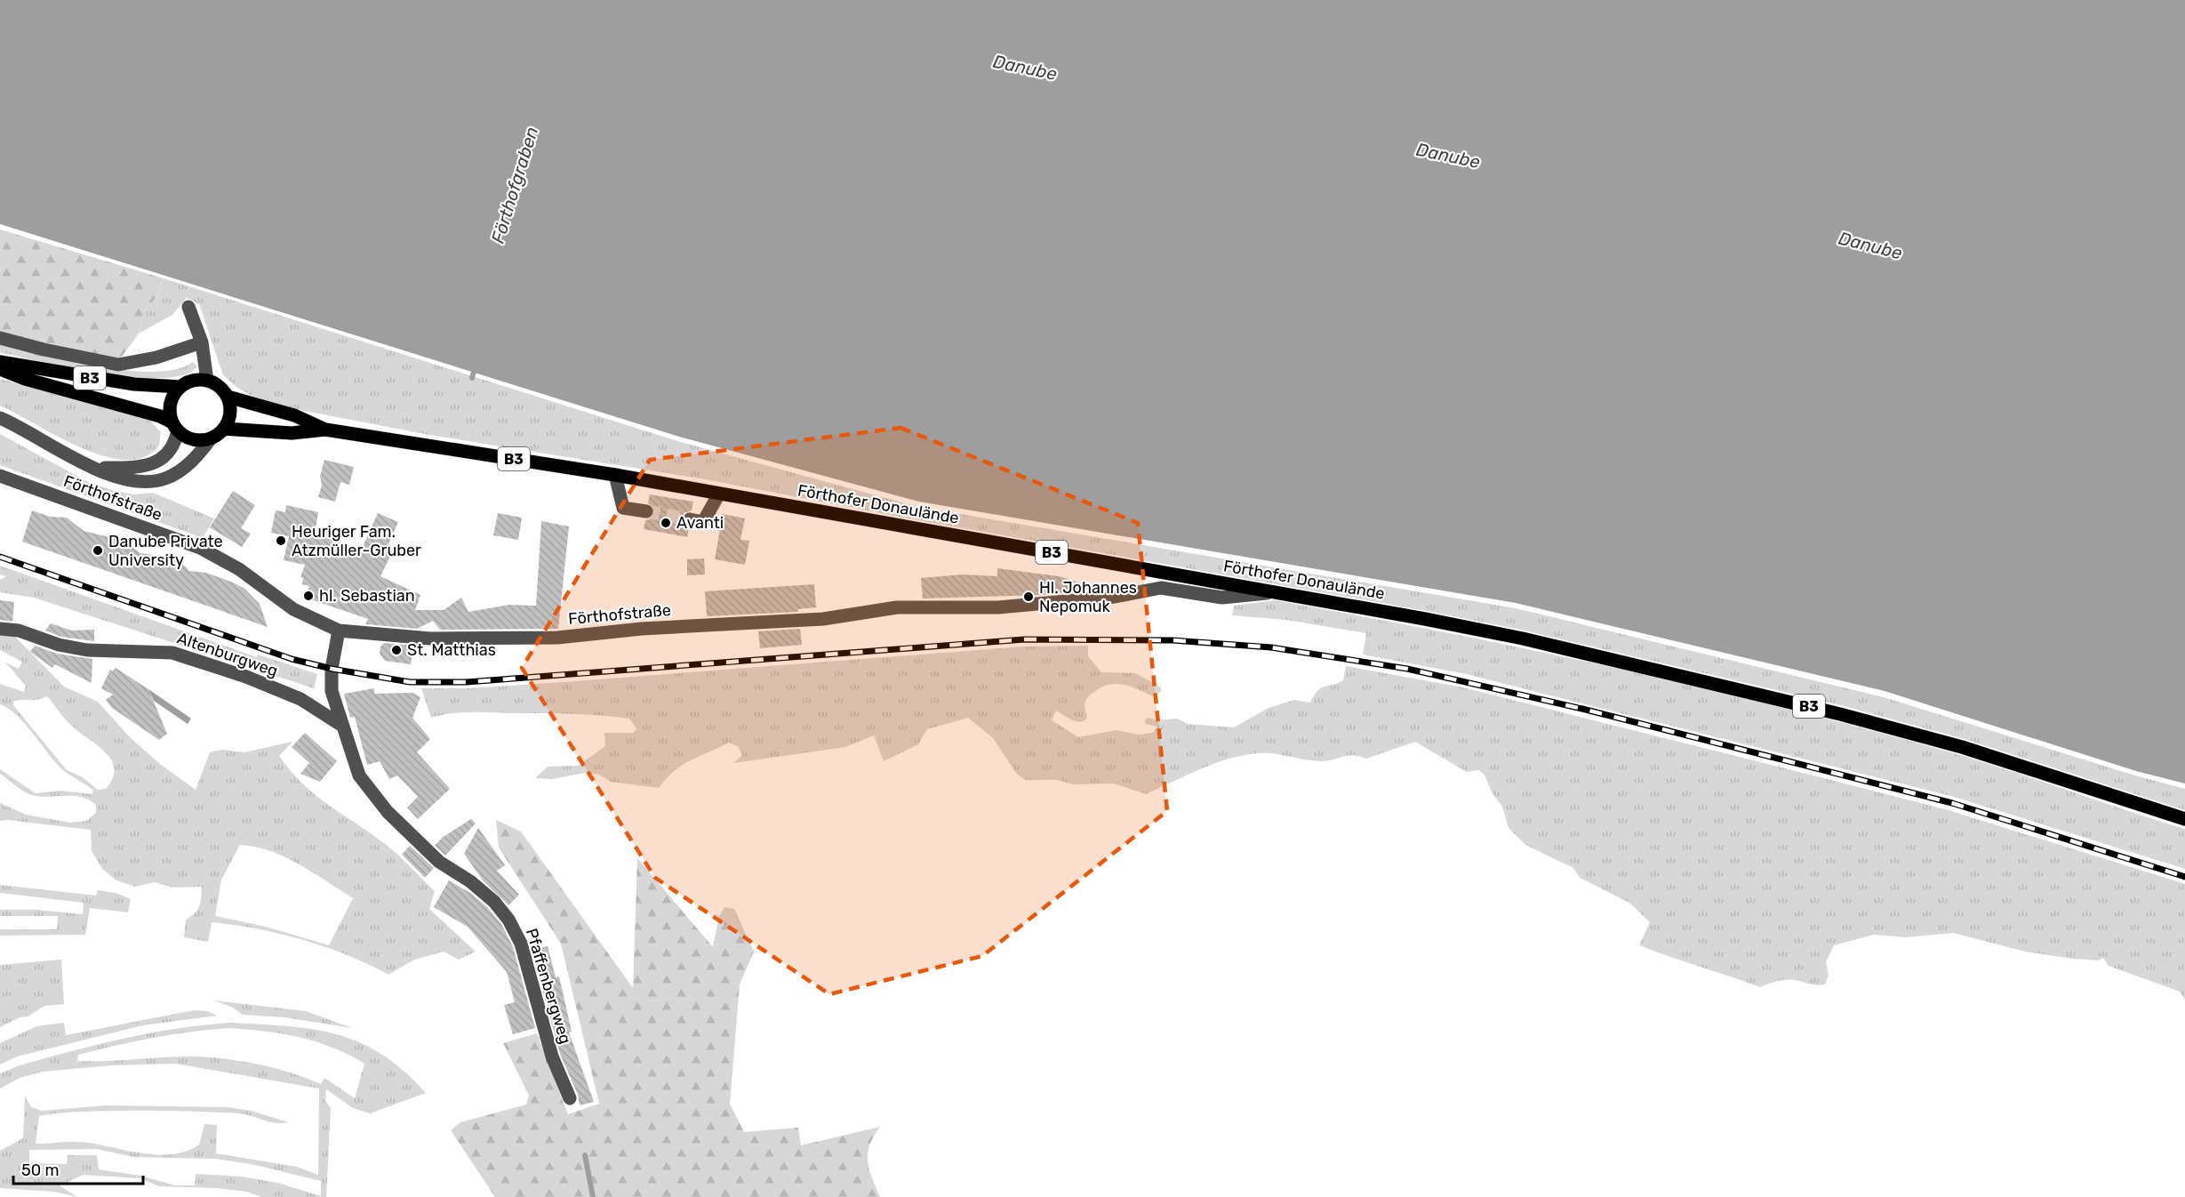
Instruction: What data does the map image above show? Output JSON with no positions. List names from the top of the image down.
{
  "streets": {
    "main road": ["B3", "Förthofer Donaulände"],
    "street": ["Förthofstraße", "Altenburgweg", "Pfaffenbergweg"]
  },
  "crossings": [
    ["B3", "Förthofer Donaulände"],
    ["Förthofstraße", "Förthofer Donaulände"],
    ["Förthofstraße", "Pfaffenbergweg"],
    ["Altenburgweg", "Pfaffenbergweg"]
  ],
  "water": ["Danube", "Förthofgraben"],
  "places": [
    "Avanti",
    "Heuriger Fam. Atzmüller-Gruber",
    "Danube Private University",
    "hl. Sebastian",
    "Hl. Johannes Nepomuk",
    "St. Matthias"
  ],
  "scale_bar": "50 m"
}
